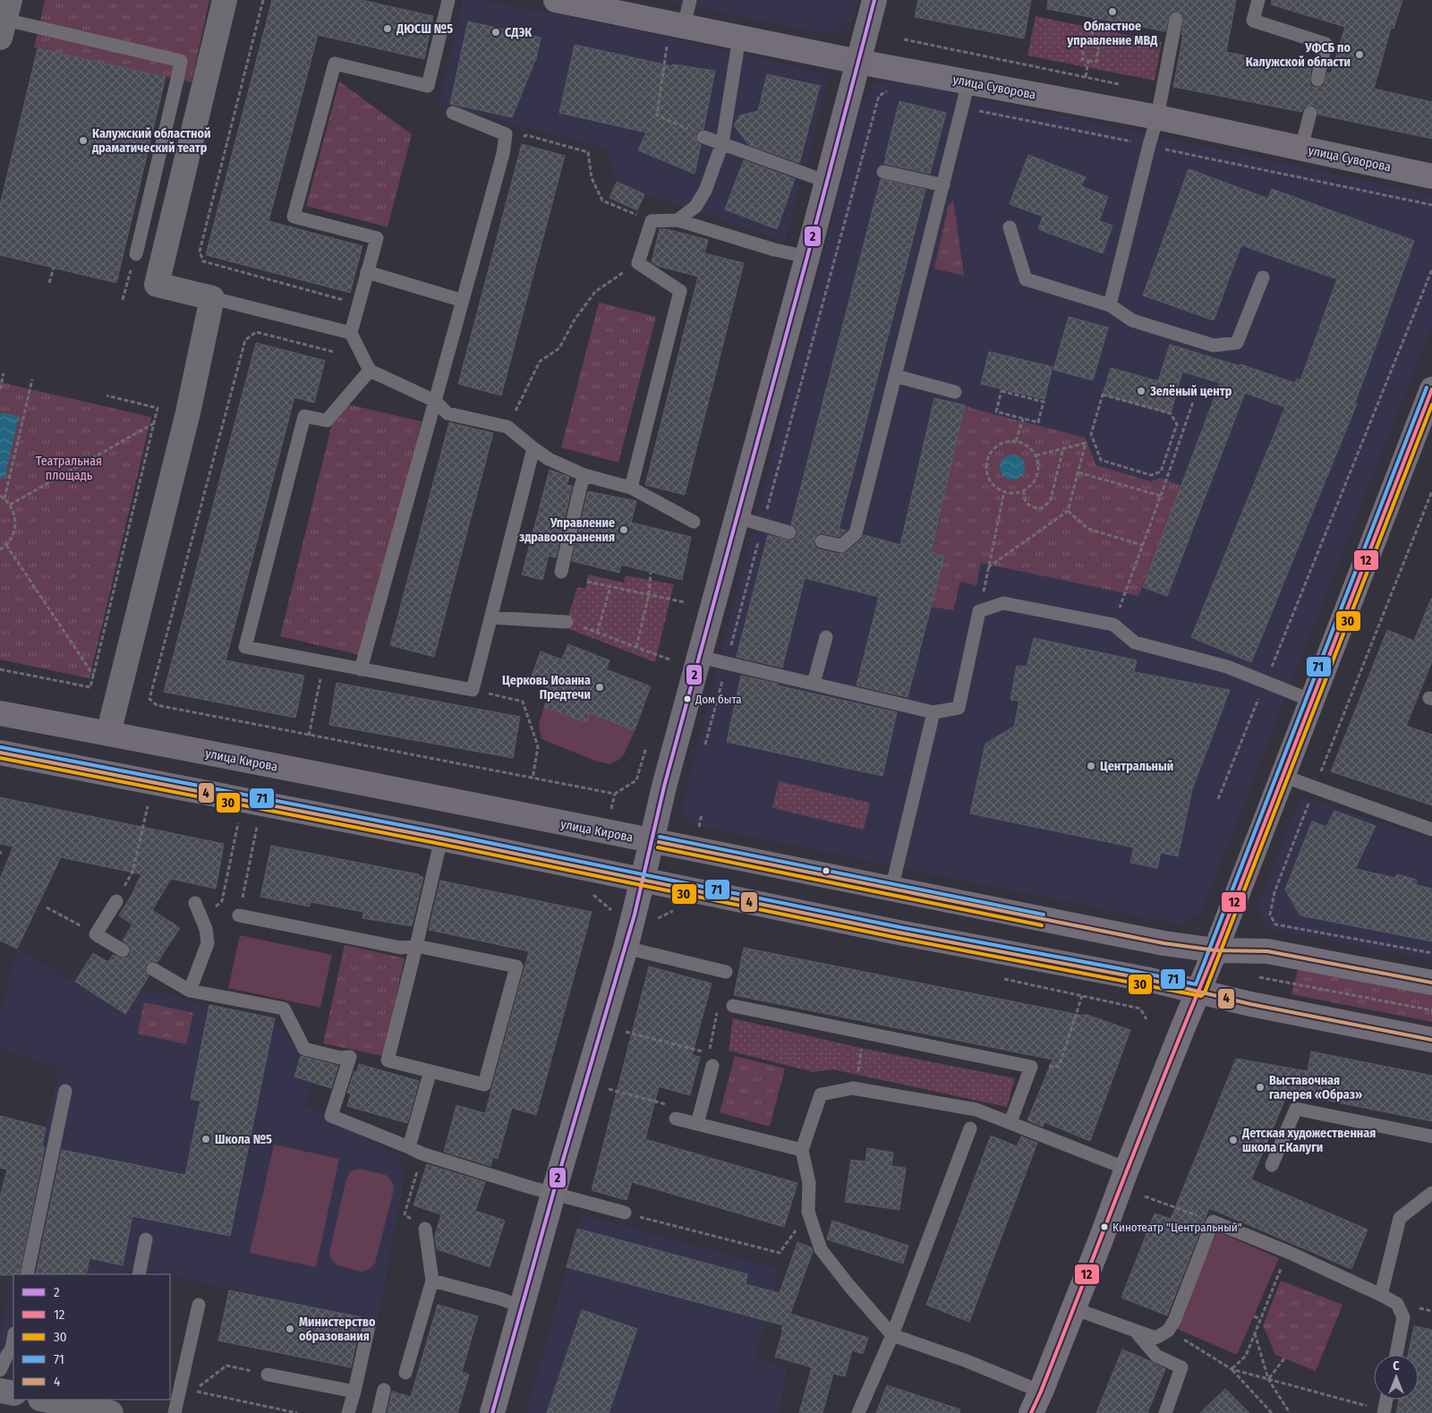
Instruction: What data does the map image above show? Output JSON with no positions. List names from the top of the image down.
{
  "streets": {
    "main road": ["улица Суворова", "улица Кирова"]
  },
  "parks": ["Театральная площадь"],
  "places": [
    "Областное управление МВД",
    "ДЮСШ №5",
    "СДЭК",
    "УФСБ по Калужской области",
    "Калужский областной драматический театр",
    "Зелёный центр",
    "Управление здравоохранения",
    "Церковь Иоанна Предтечи",
    "Дом быта",
    "Центральный",
    "Выставочная галерея «Образ»",
    "Школа №5",
    "Детская художественная школа г.Калуги",
    "Кинотеатр \"Центральный\"",
    "Министерство образования"
  ],
  "lines": [
    "transit line 2",
    "transit line 71",
    "transit line 12",
    "transit line 30",
    "transit line 4"
  ],
  "legend": [
    "2",
    "12",
    "30",
    "71",
    "4"
  ],
  "north": "top"
}
